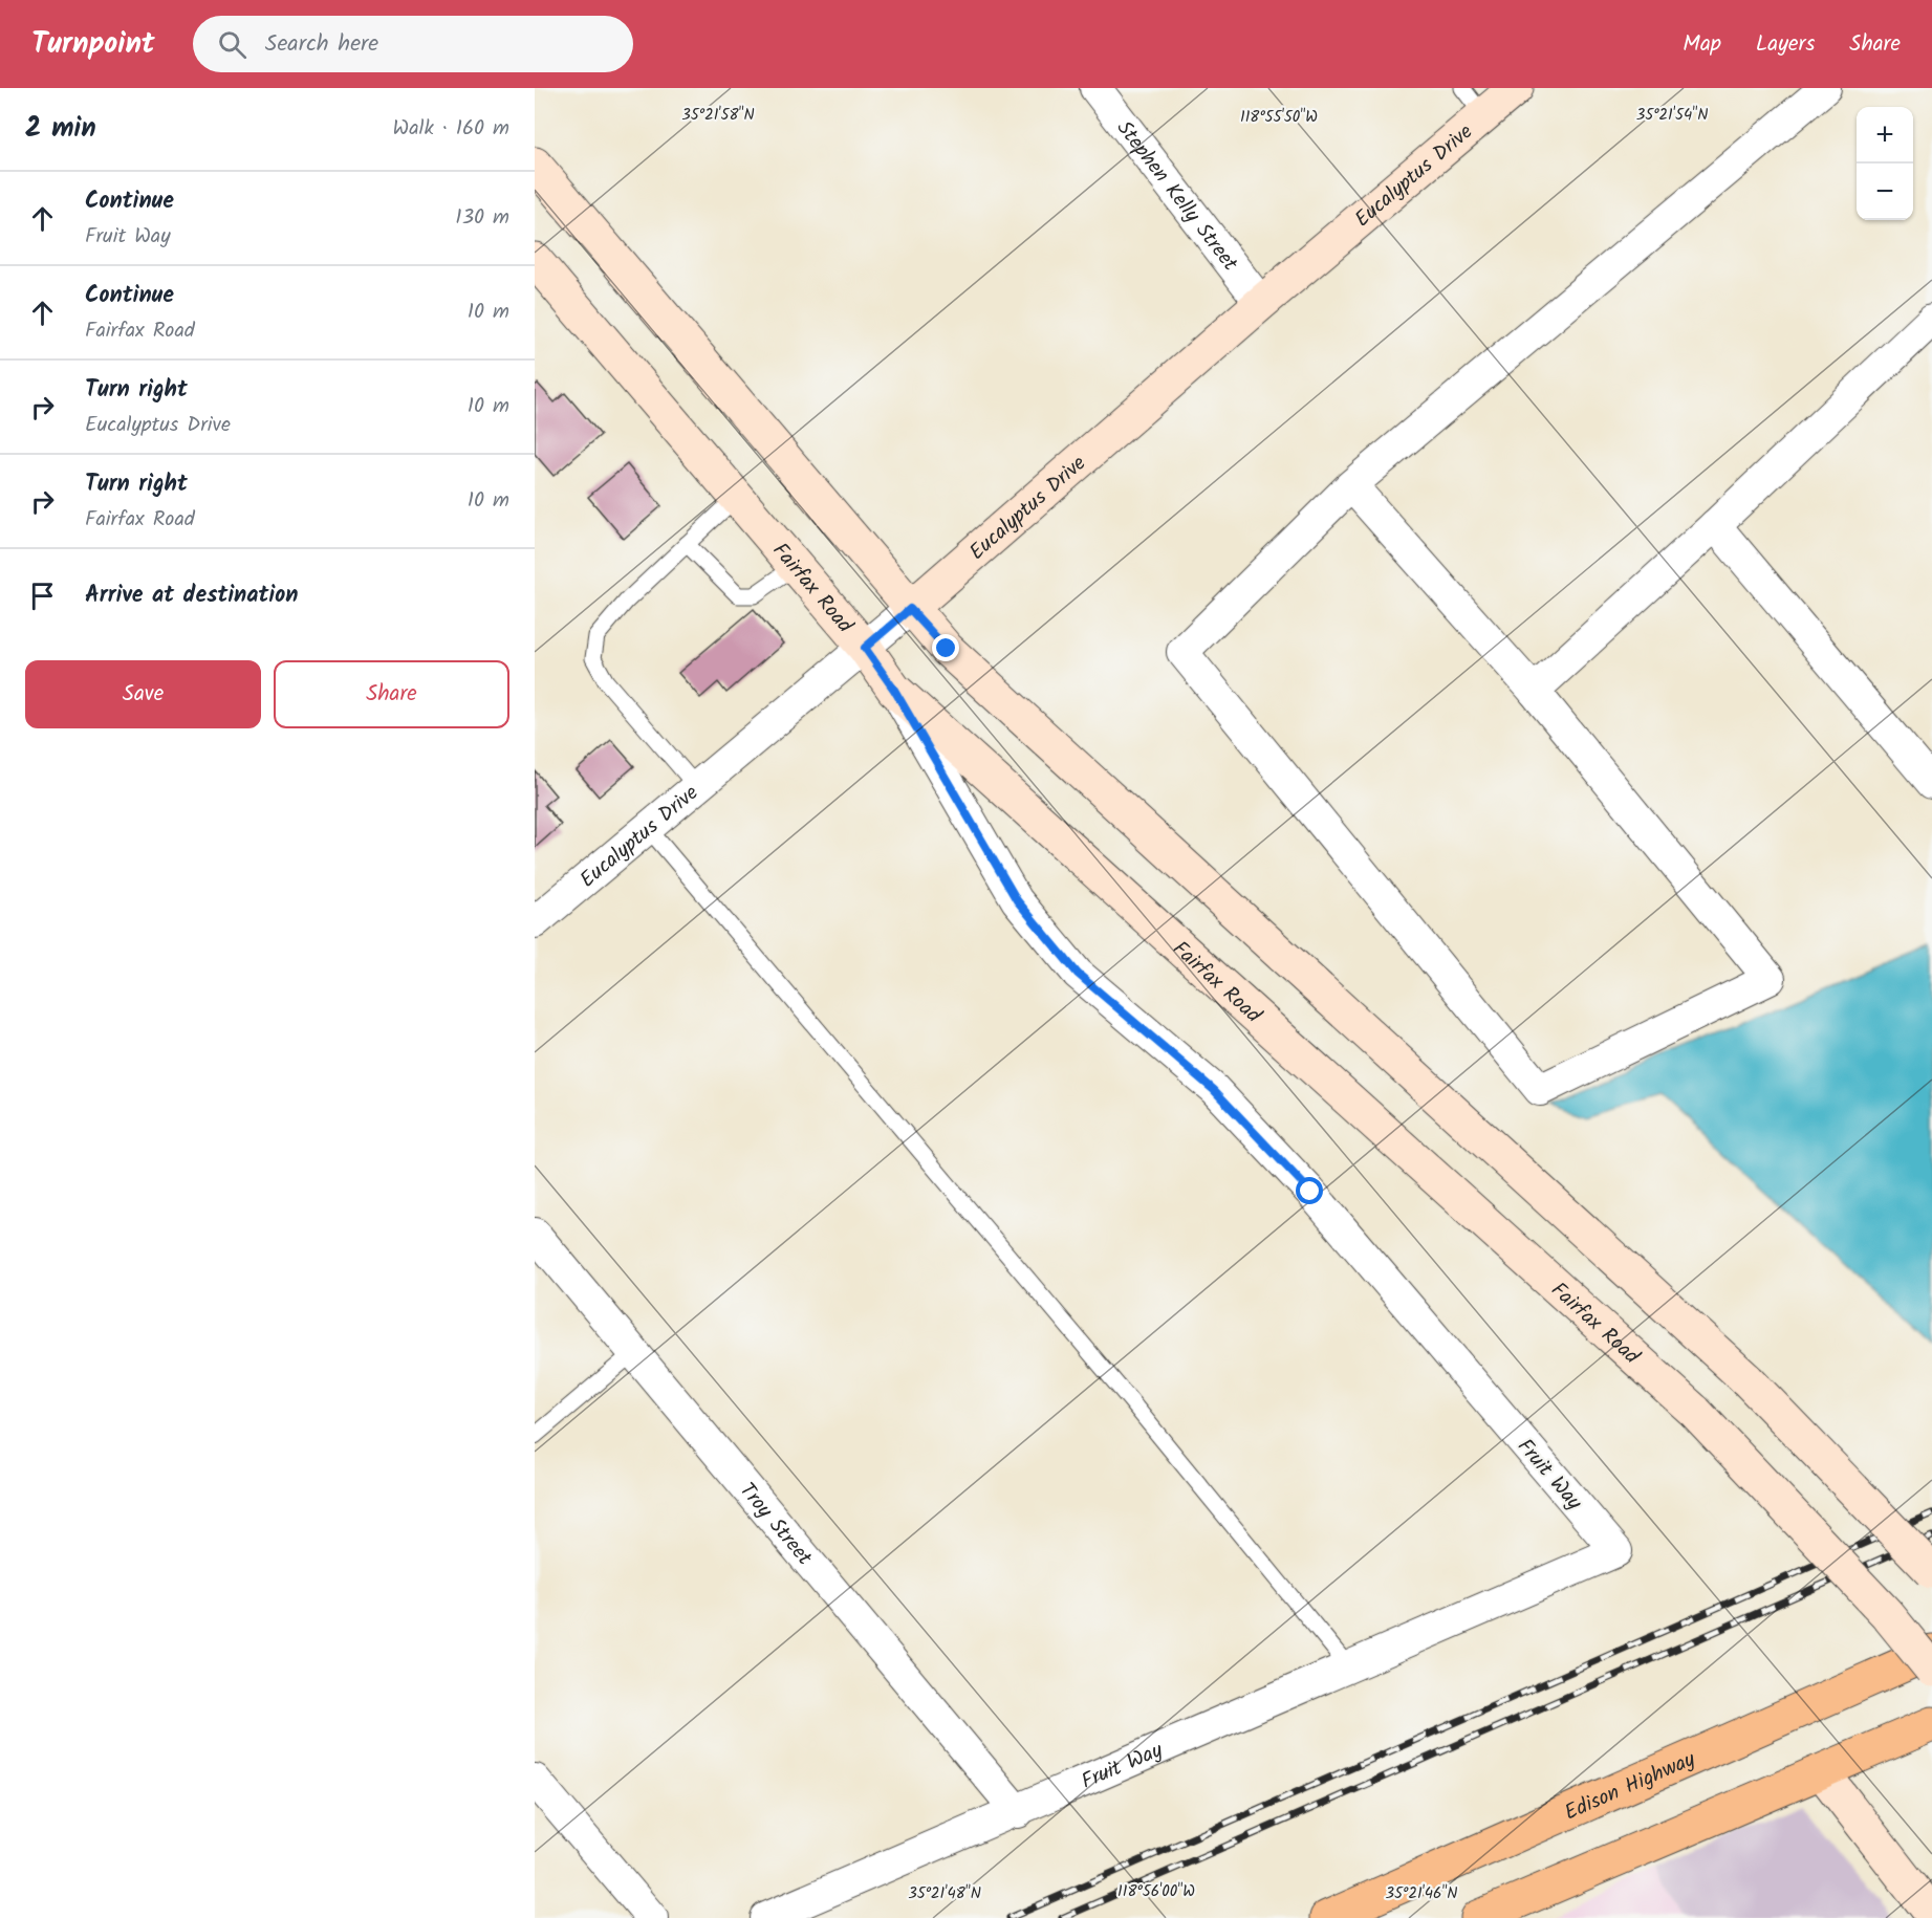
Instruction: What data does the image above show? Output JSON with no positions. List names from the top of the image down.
{
  "streets": {
    "main road": ["Eucalyptus Drive", "Fairfax Road", "Edison Highway"],
    "street": ["Stephen Kelly Street", "Fruit Way", "Troy Street"]
  },
  "crossings": [
    ["Eucalyptus Drive", "Stephen Kelly Street"],
    ["Eucalyptus Drive", "Fairfax Road"],
    ["Fairfax Road", "Fruit Way"],
    ["Fruit Way", "Troy Street"]
  ],
  "page": {
    "header": "Turnpoint",
    "search": "Search here",
    "nav": ["Map", "Layers", "Share"],
    "heading": ["2 min", "Walk · 160 m"],
    "map_buttons": ["+", "−"],
    "list": [
      ["Continue", "Fruit Way", "130 m"],
      ["Continue", "Fairfax Road", "10 m"],
      ["Turn right", "Eucalyptus Drive", "10 m"],
      ["Turn right", "Fairfax Road", "10 m"],
      "Arrive at destination"
    ],
    "buttons": ["Save", "Share"]
  },
  "coordinates": [
    "35°21'58\"N",
    "35°21'54\"N",
    "118°55'50\"W",
    "118°56'00\"W",
    "35°21'48\"N",
    "35°21'46\"N"
  ]
}
